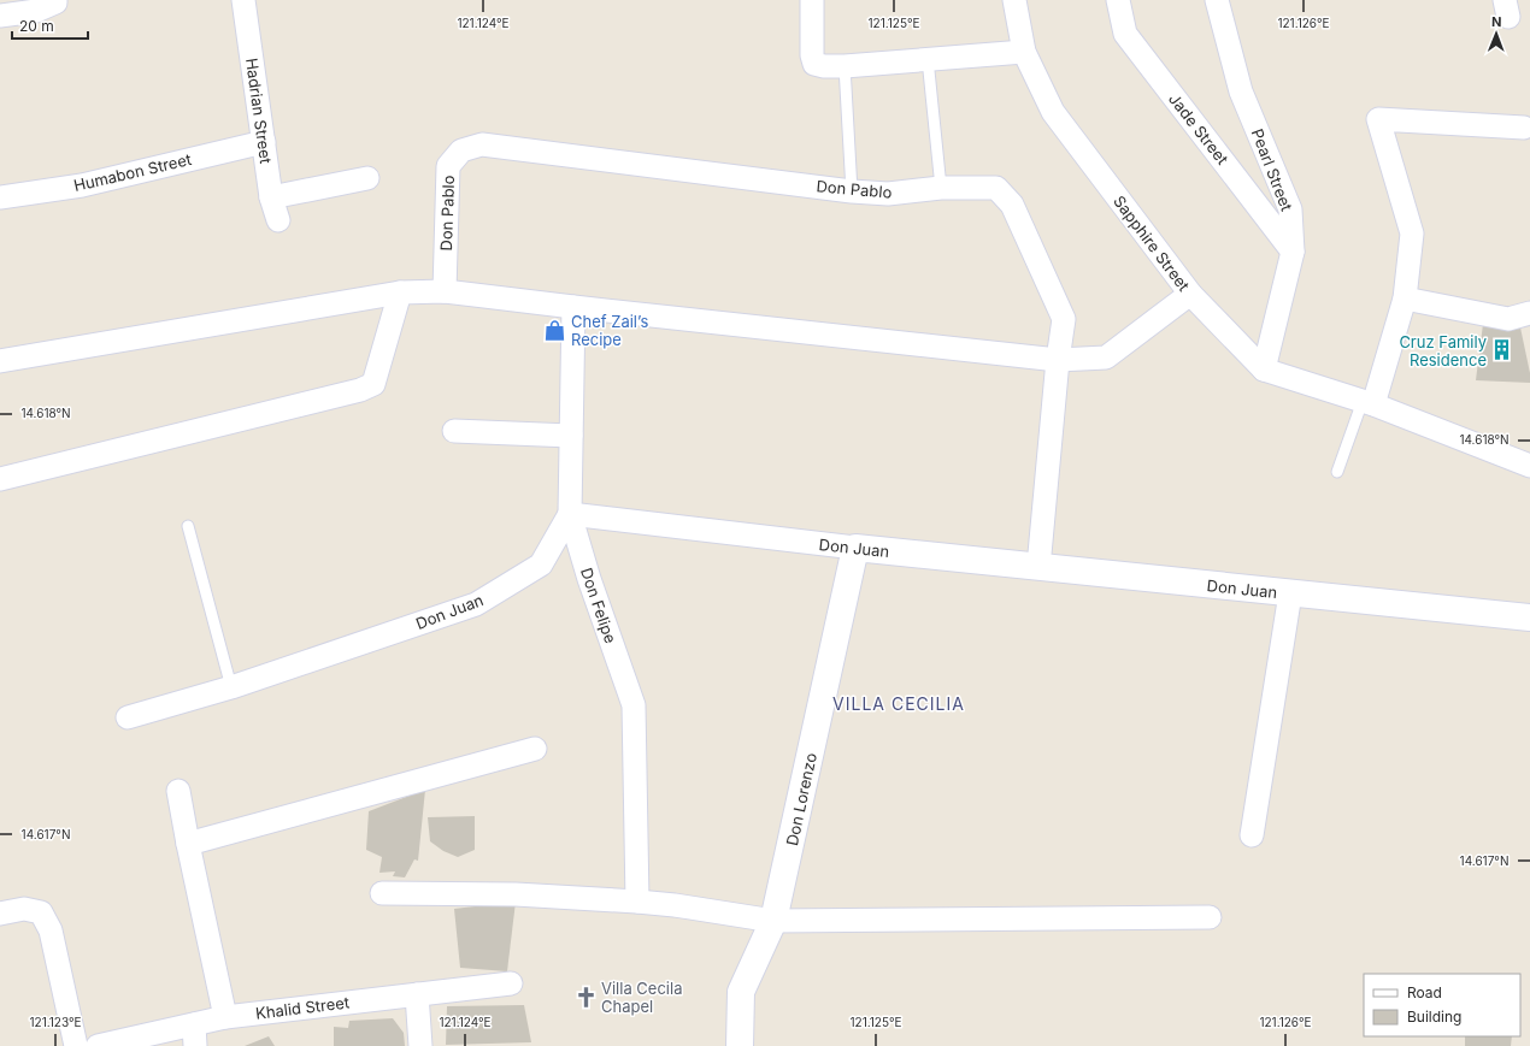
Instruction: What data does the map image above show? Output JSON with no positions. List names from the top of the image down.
{
  "streets": {
    "street": [
      "Hadrian Street",
      "Jade Street",
      "Pearl Street",
      "Humabon Street",
      "Don Pablo",
      "Sapphire Street",
      "Don Juan",
      "Don Felipe",
      "Don Lorenzo",
      "Khalid Street"
    ]
  },
  "crossings": [
    ["Hadrian Street", "Humabon Street"],
    ["Jade Street", "Pearl Street"],
    ["Pearl Street", "Sapphire Street"],
    ["Don Pablo", "Don Juan"],
    ["Don Juan", "Don Felipe"],
    ["Don Juan", "Don Lorenzo"]
  ],
  "districts": ["VILLA CECILIA"],
  "places": {
    "shop": ["Chef Zail’s Recipe"],
    "building": ["Cruz Family Residence"],
    "church": ["Villa Cecila Chapel"]
  },
  "legend": ["Road", "Building"],
  "scale_bar": "20 m",
  "north": "top",
  "coordinates": [
    "121.124°E",
    "121.125°E",
    "121.126°E",
    "14.618°N",
    "14.617°N",
    "121.123°E"
  ]
}
